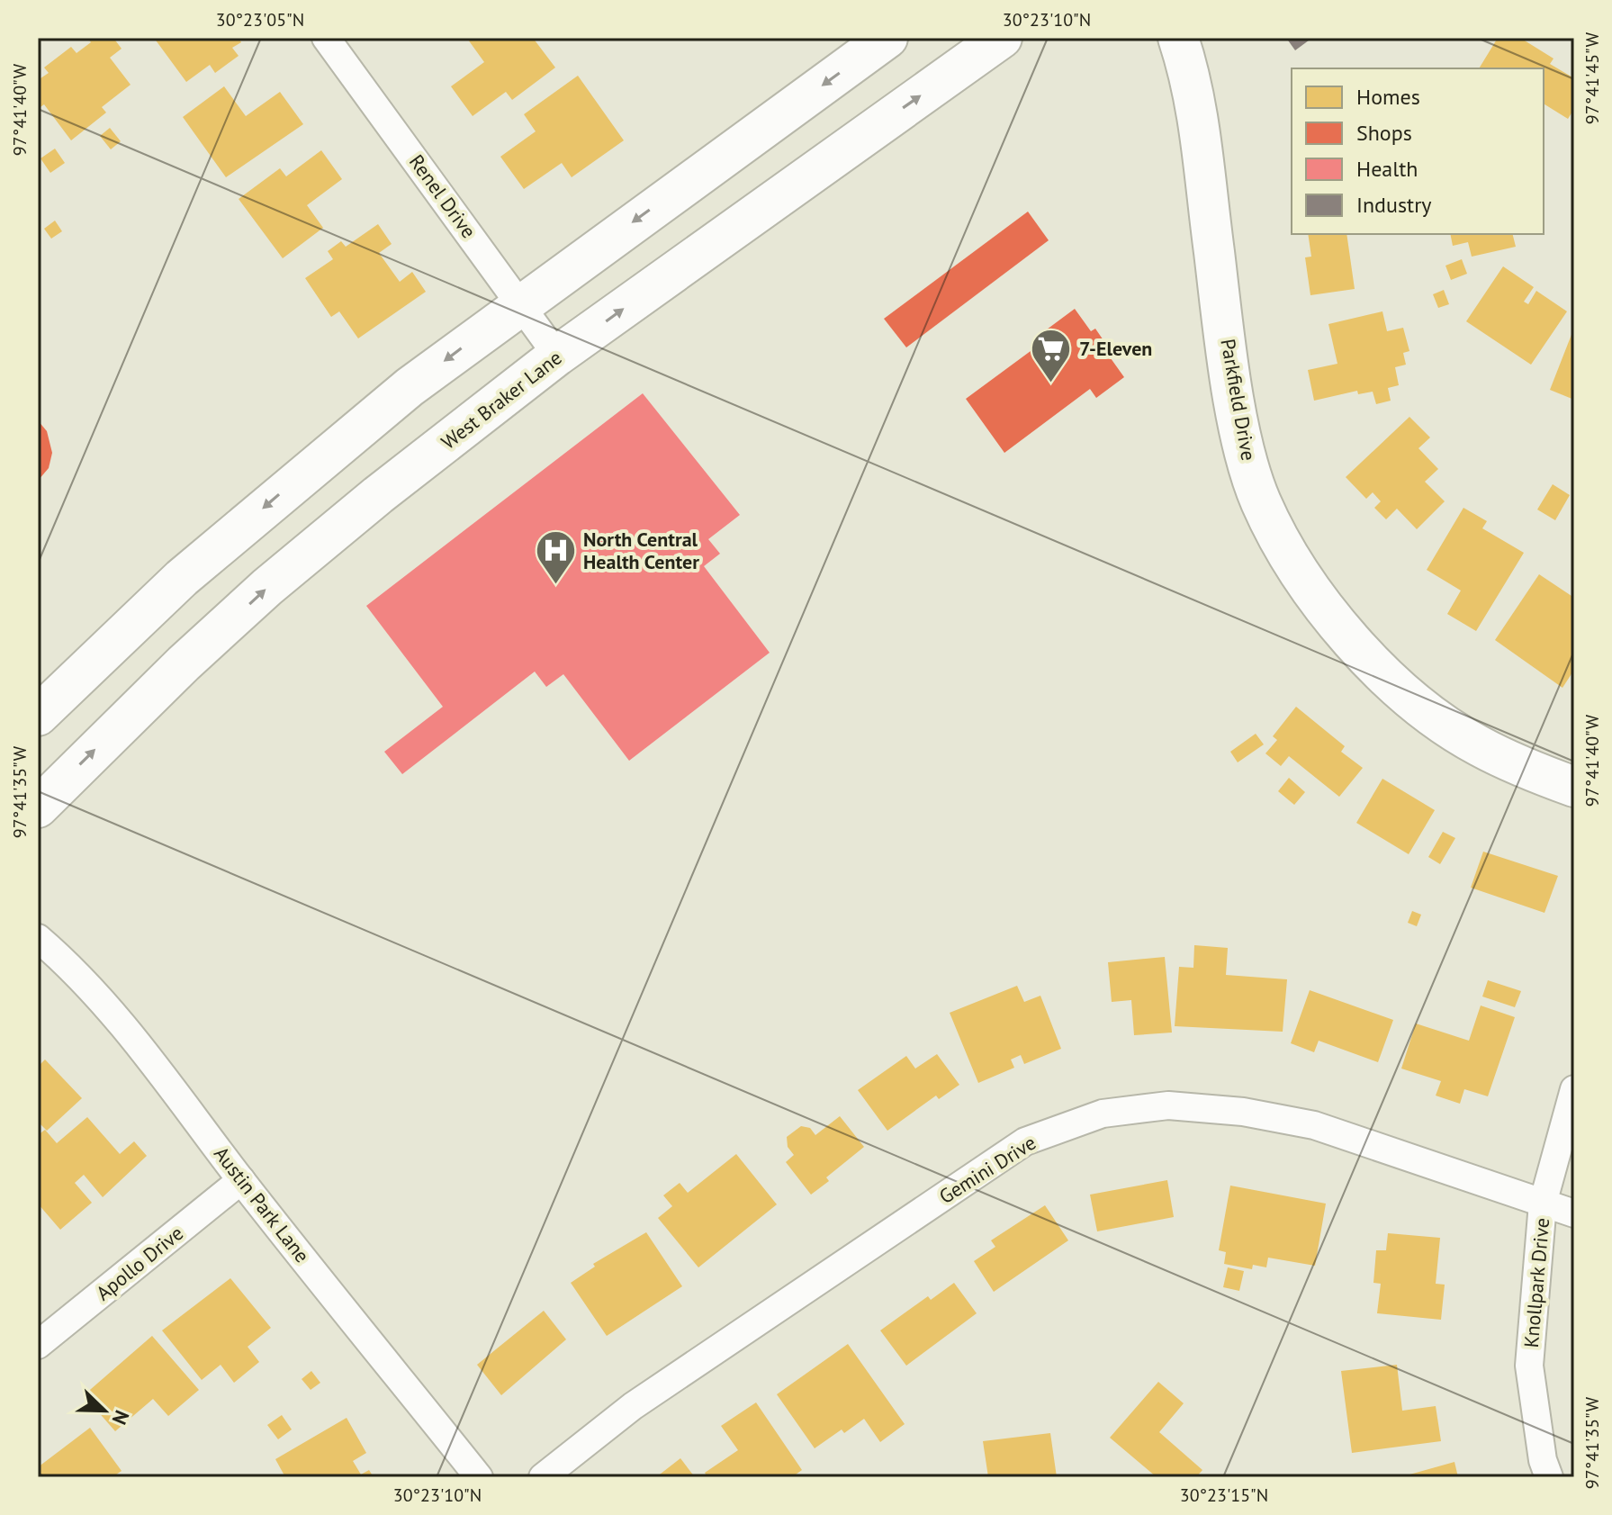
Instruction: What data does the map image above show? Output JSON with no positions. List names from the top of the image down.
{
  "streets": {
    "main road": ["West Braker Lane", "Parkfield Drive"],
    "street": [
      "Renel Drive",
      "Gemini Drive",
      "Austin Park Lane",
      "Apollo Drive",
      "Knollpark Drive"
    ]
  },
  "crossings": [
    ["Renel Drive", "West Braker Lane"],
    ["Gemini Drive", "Knollpark Drive"],
    ["Austin Park Lane", "Apollo Drive"]
  ],
  "places": {
    "supermarket": ["7-Eleven"],
    "hospital": ["North Central Health Center"]
  },
  "legend": [
    "Homes",
    "Shops",
    "Health",
    "Industry"
  ],
  "north": "bottom right",
  "coordinates": [
    "30°23'05\"N",
    "30°23'10\"N",
    "97°41'45\"W",
    "97°41'40\"W",
    "97°41'35\"W",
    "30°23'15\"N"
  ]
}
